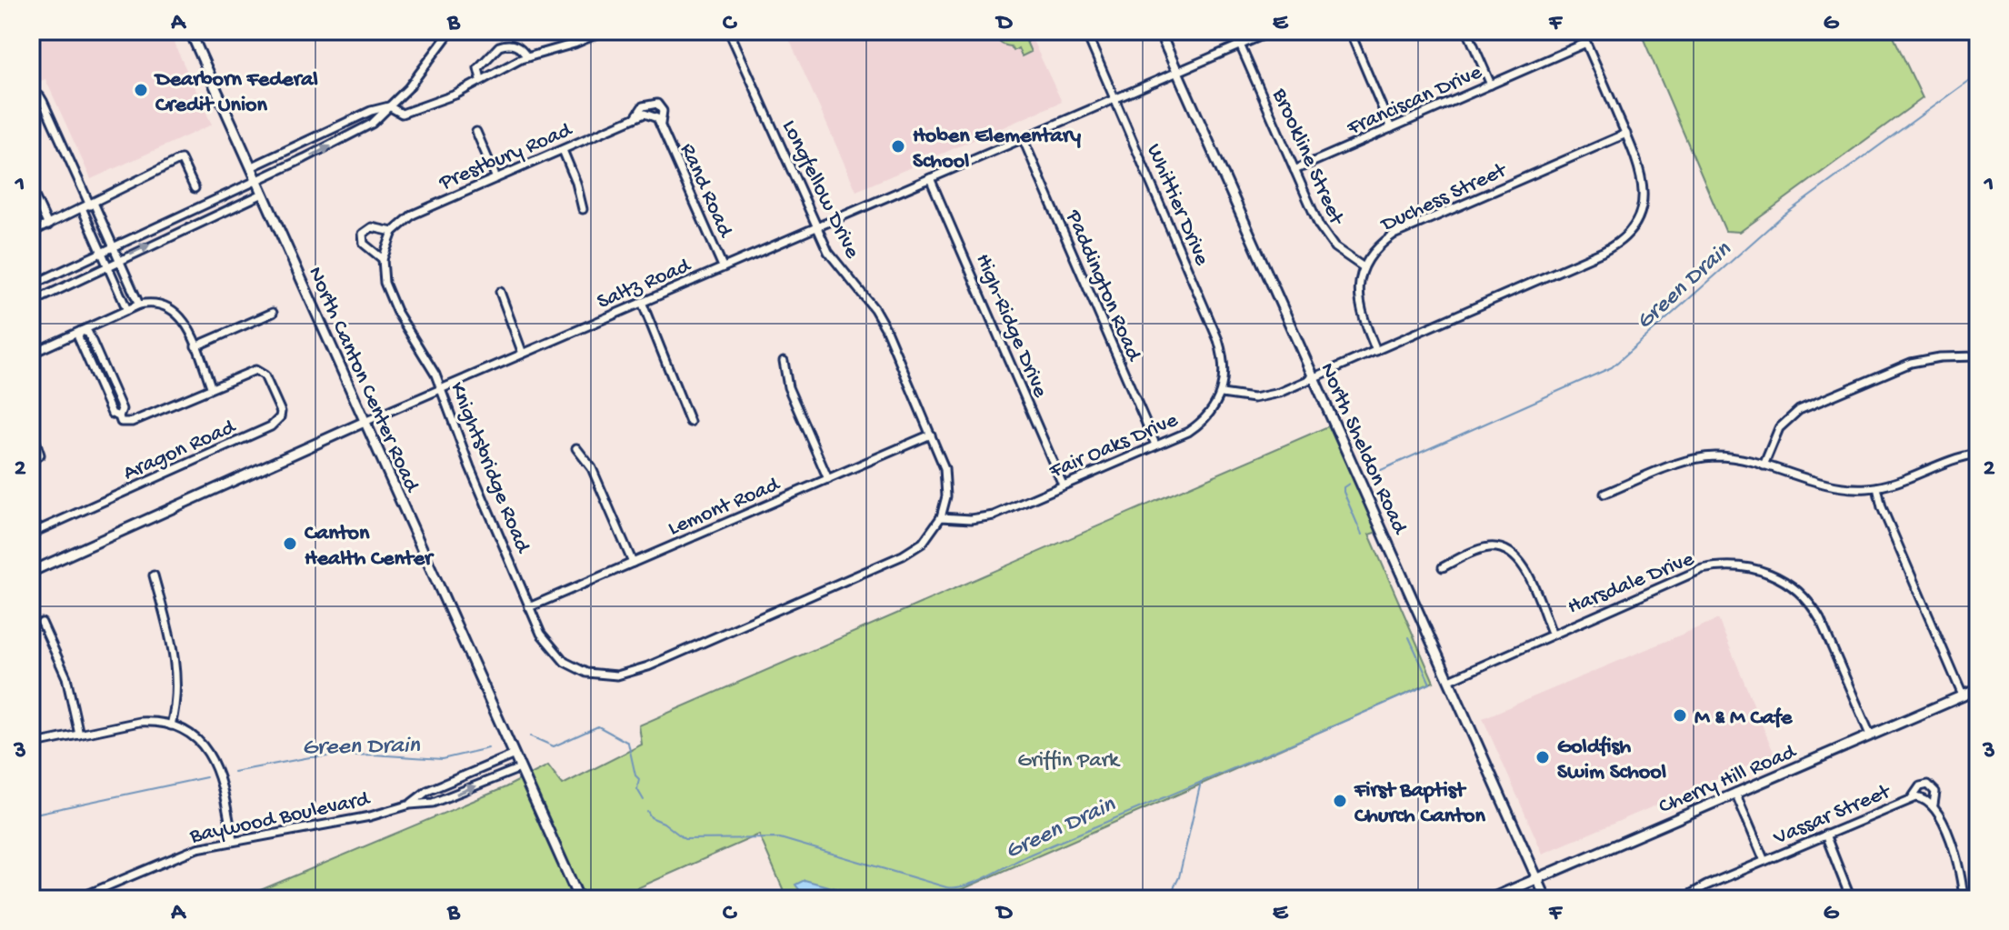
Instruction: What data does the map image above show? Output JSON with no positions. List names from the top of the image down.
{
  "streets": {
    "main road": [
      "Saltz Road",
      "North Canton Center Road",
      "North Sheldon Road",
      "Cherry Hill Road"
    ],
    "street": [
      "Franciscan Drive",
      "Prestbury Road",
      "Brookline Street",
      "Longfellow Drive",
      "Rand Road",
      "Duchess Street",
      "Whittier Drive",
      "Paddington Road",
      "High-Ridge Drive",
      "Fair Oaks Drive",
      "Aragon Road",
      "Knightsbridge Road",
      "Lemont Road",
      "Harsdale Drive",
      "Vassar Street",
      "Baywood Boulevard"
    ]
  },
  "crossings": [
    ["Franciscan Drive", "Brookline Street"],
    ["Prestbury Road", "Rand Road"],
    ["Prestbury Road", "Knightsbridge Road"],
    ["Brookline Street", "Duchess Street"],
    ["Brookline Street", "Saltz Road"],
    ["Longfellow Drive", "Saltz Road"],
    ["Longfellow Drive", "Fair Oaks Drive"],
    ["Longfellow Drive", "Knightsbridge Road"],
    ["Longfellow Drive", "Lemont Road"],
    ["Rand Road", "Saltz Road"],
    ["Whittier Drive", "Saltz Road"],
    ["Whittier Drive", "Fair Oaks Drive"],
    ["Saltz Road", "Paddington Road"],
    ["Saltz Road", "High-Ridge Drive"],
    ["Saltz Road", "North Canton Center Road"],
    ["Saltz Road", "North Sheldon Road"],
    ["Saltz Road", "Knightsbridge Road"],
    ["Paddington Road", "Fair Oaks Drive"],
    ["High-Ridge Drive", "Fair Oaks Drive"],
    ["North Canton Center Road", "Baywood Boulevard"],
    ["Fair Oaks Drive", "Knightsbridge Road"],
    ["North Sheldon Road", "Harsdale Drive"],
    ["North Sheldon Road", "Cherry Hill Road"],
    ["Knightsbridge Road", "Lemont Road"],
    ["Harsdale Drive", "Cherry Hill Road"]
  ],
  "water": ["Green Drain"],
  "parks": ["Griffin Park"],
  "places": [
    "Dearborn Federal Credit Union",
    "Hoben Elementary School",
    "Canton Health Center",
    "M & M Cafe",
    "Goldfish Swim School",
    "First Baptist Church Canton"
  ],
  "grid": {
    "columns": [
      "A",
      "B",
      "C",
      "D",
      "E",
      "F",
      "G"
    ],
    "rows": ["1", "2", "3"]
  }
}
